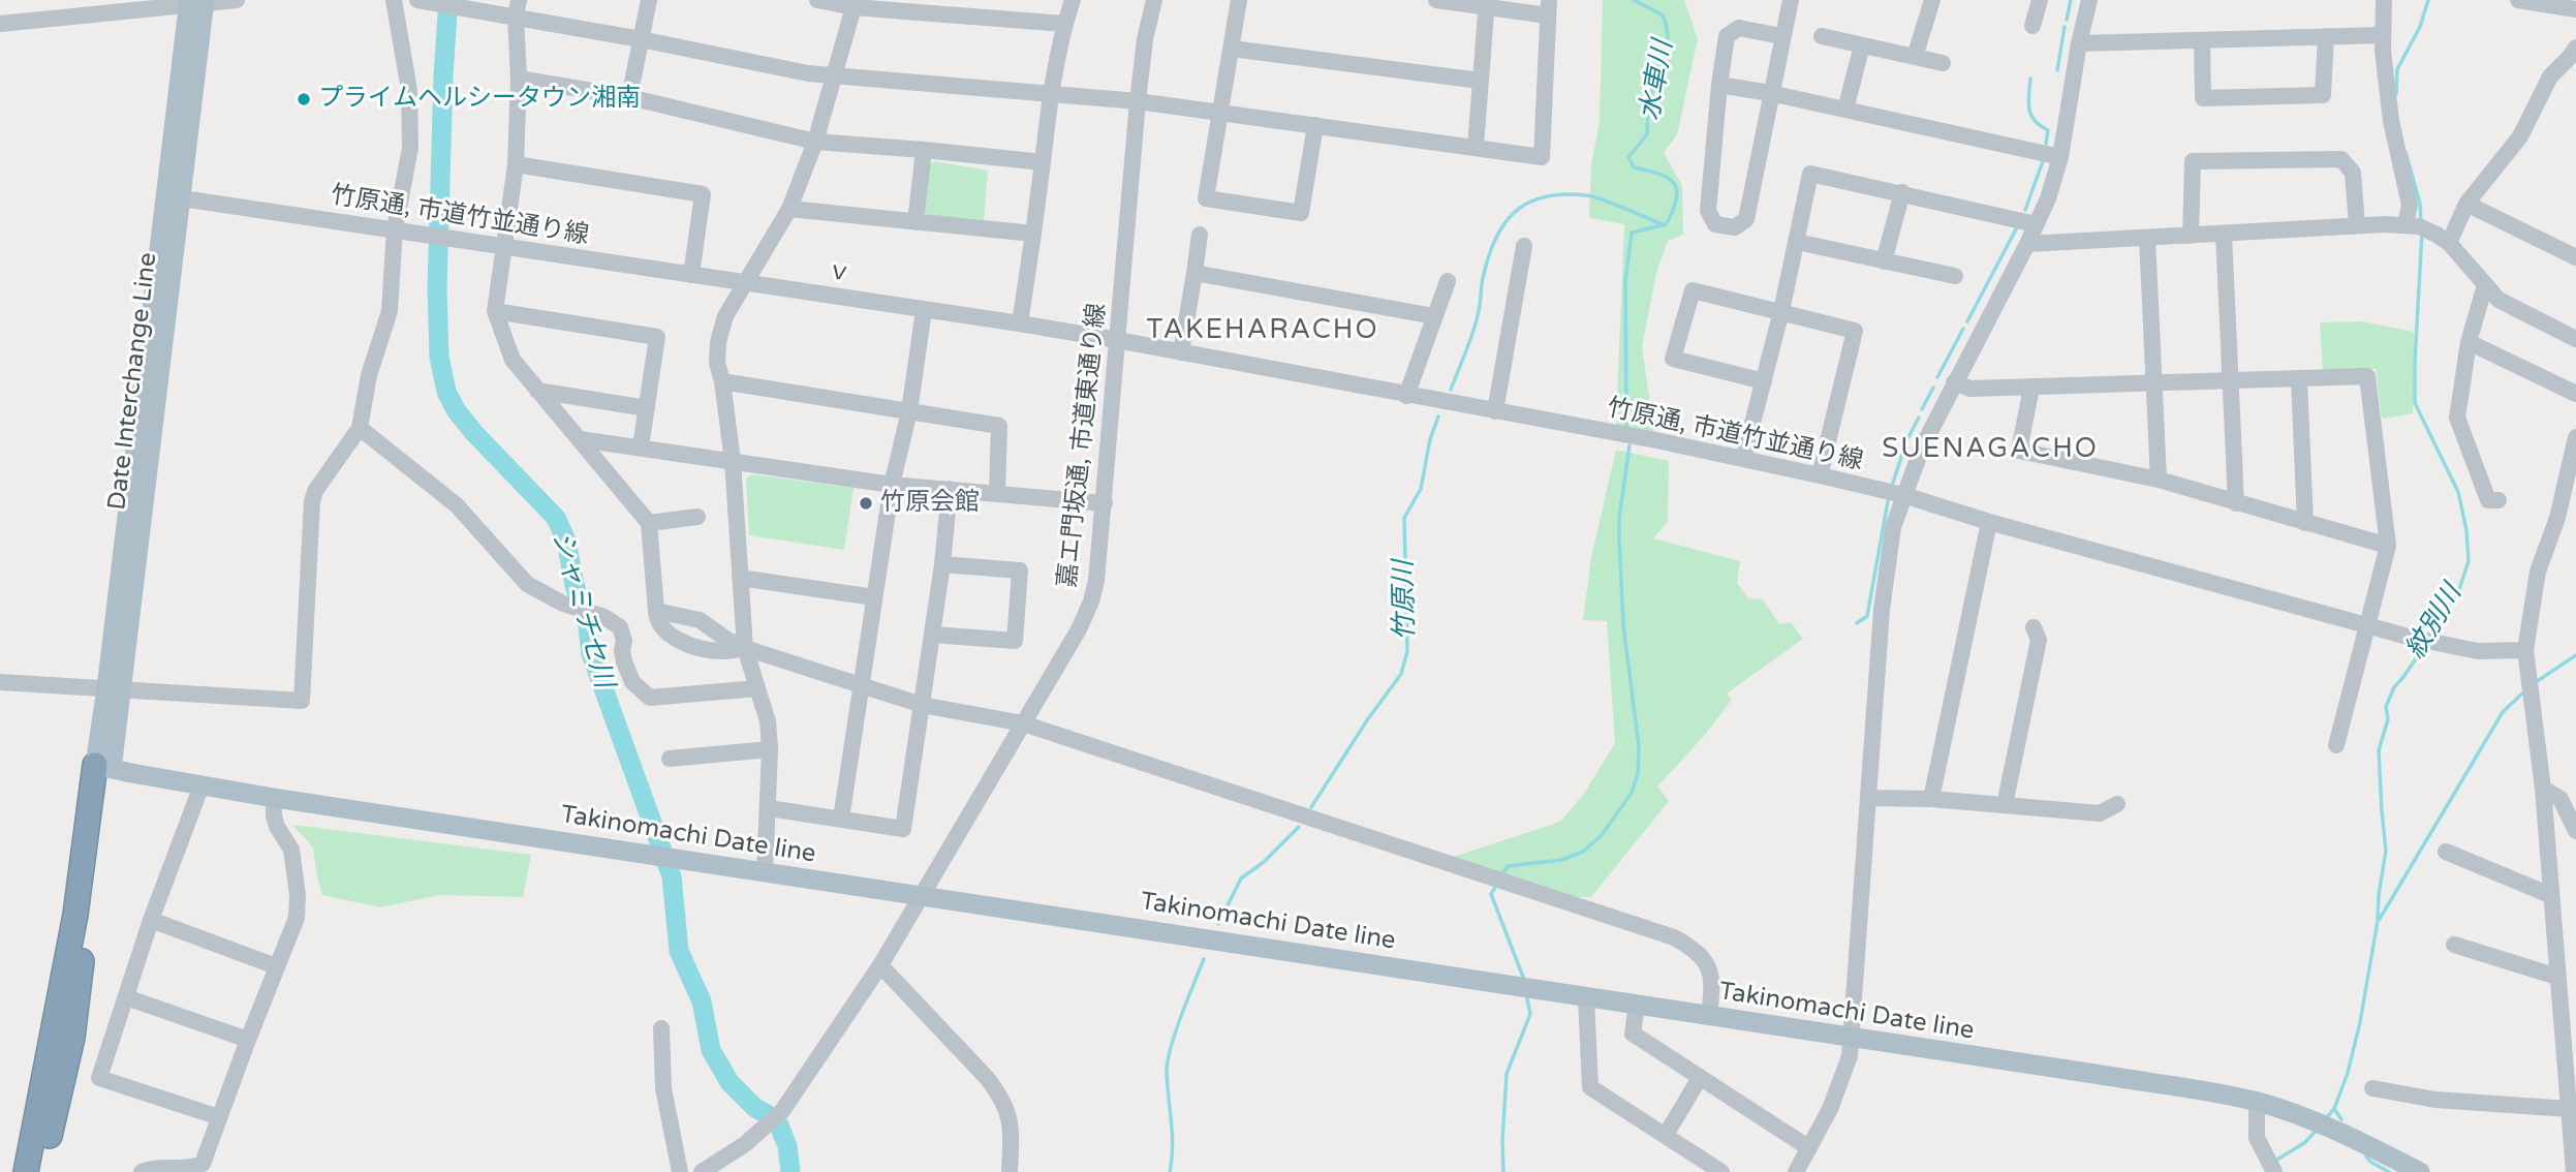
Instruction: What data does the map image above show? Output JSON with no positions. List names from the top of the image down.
{
  "streets": {
    "main road": ["Date Interchange Line", "Takinomachi Date line"],
    "street": ["竹原通, 市道竹並通り線", "ｖ", "嘉エ門坂通, 市道東通り線"]
  },
  "crossings": [
    ["竹原通, 市道竹並通り線", "ｖ"],
    ["竹原通, 市道竹並通り線", "Date Interchange Line"],
    ["竹原通, 市道竹並通り線", "嘉エ門坂通, 市道東通り線"],
    ["Date Interchange Line", "Takinomachi Date line"],
    ["嘉エ門坂通, 市道東通り線", "Takinomachi Date line"]
  ],
  "districts": ["TAKEHARACHO", "SUENAGACHO"],
  "water": [
    "水車川",
    "竹原川",
    "シャミチセ川",
    "紋別川"
  ],
  "places": ["プライムヘルシータウン湘南", "竹原会館"]
}
